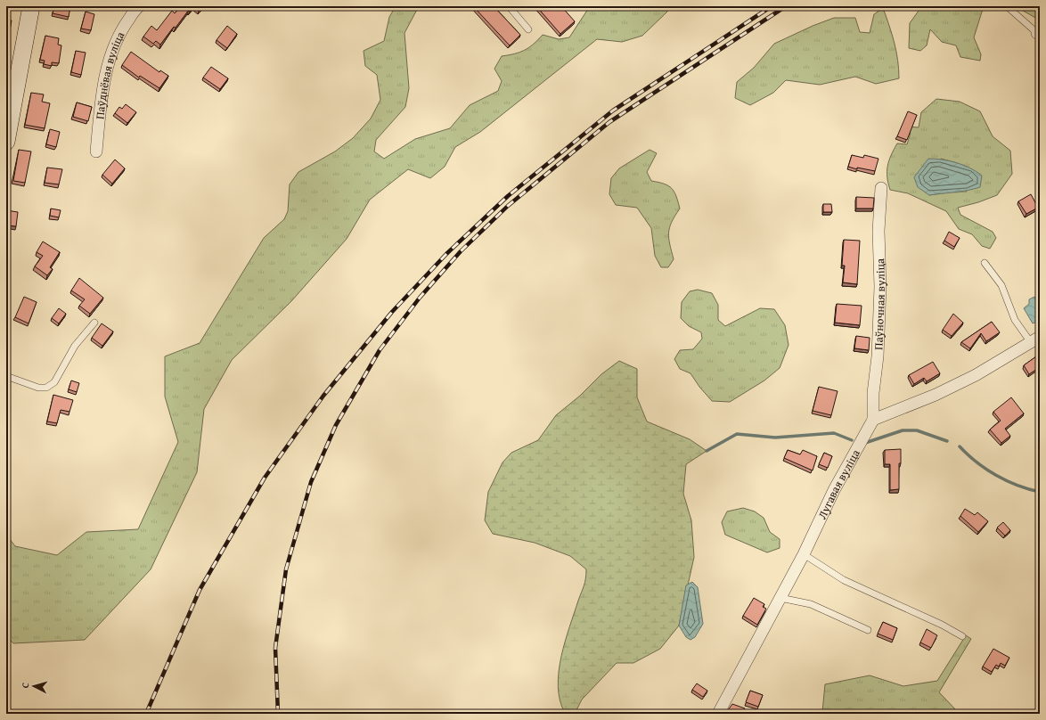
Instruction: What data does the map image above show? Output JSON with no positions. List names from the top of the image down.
{
  "streets": {
    "street": ["Паўднёвая вуліца", "Паўночная вуліца", "Лугавая вуліца"]
  },
  "crossings": [
    ["Паўночная вуліца", "Лугавая вуліца"]
  ],
  "north": "left"
}
